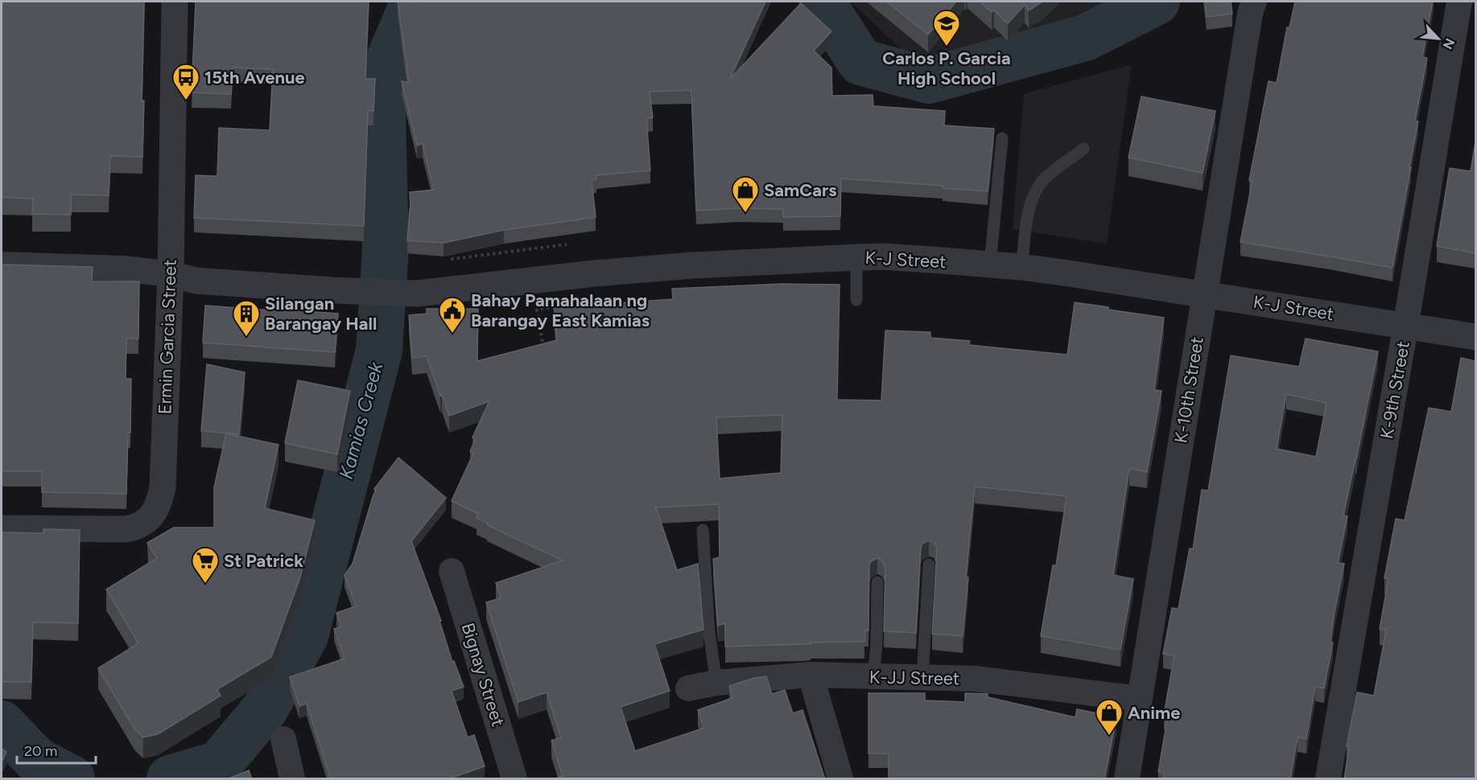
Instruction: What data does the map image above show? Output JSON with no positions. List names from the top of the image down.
{
  "streets": {
    "street": [
      "K-J Street",
      "Ermin Garcia Street",
      "K-10th Street",
      "K-9th Street",
      "Bignay Street",
      "K-JJ Street"
    ]
  },
  "crossings": [
    ["K-J Street", "Ermin Garcia Street"],
    ["K-J Street", "K-10th Street"],
    ["K-J Street", "K-9th Street"],
    ["K-10th Street", "K-JJ Street"]
  ],
  "water": ["Kamias Creek"],
  "places": {
    "school or university": ["Carlos P. Garcia High School"],
    "bus stop": ["15th Avenue"],
    "shop": ["SamCars", "Anime"],
    "public building": ["Bahay Pamahalaan ng Barangay East Kamias"],
    "building": ["Silangan Barangay Hall"],
    "supermarket": ["St Patrick"]
  },
  "scale_bar": "20 m",
  "north": "bottom right"
}
